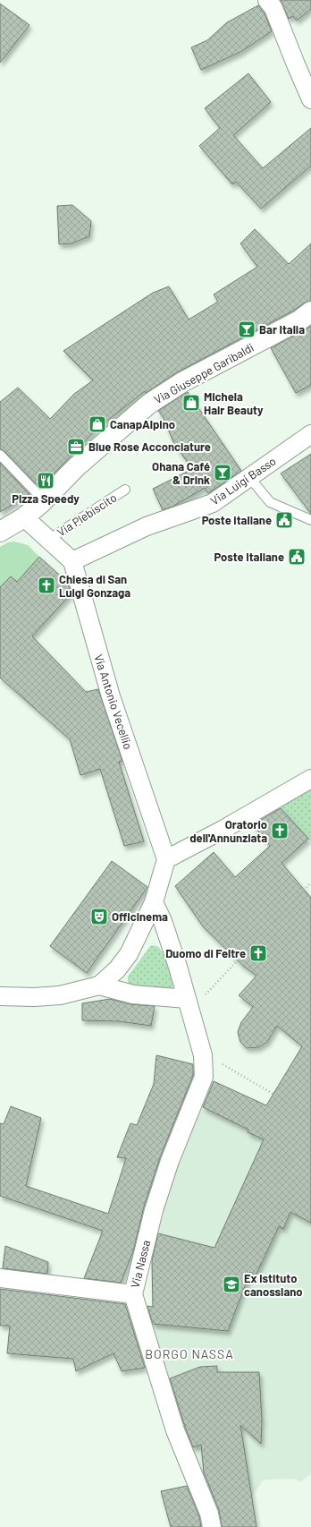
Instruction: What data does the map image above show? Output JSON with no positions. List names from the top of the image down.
{
  "streets": {
    "street": [
      "Via Giuseppe Garibaldi",
      "Via Luigi Basso",
      "Via Antonio Vecellio",
      "Via Nassa"
    ],
    "lane": ["Via Plebiscito"]
  },
  "crossings": [
    ["Via Luigi Basso", "Via Antonio Vecellio"]
  ],
  "districts": ["BORGO NASSA"],
  "places": {
    "bar": ["Bar Italia", "Ohana Café & Drink"],
    "shop": ["Michela Hair Beauty", "CanapAlpino"],
    "office": ["Blue Rose Acconciature"],
    "restaurant": ["Pizza Speedy"],
    "public building": ["Poste italiane", "Poste Italiane"],
    "church": ["Chiesa di San Luigi Gonzaga", "Oratorio dell'Annunziata", "Duomo di Feltre"],
    "theatre": ["Officinema"],
    "school or university": ["Ex istituto canossiano"]
  }
}
